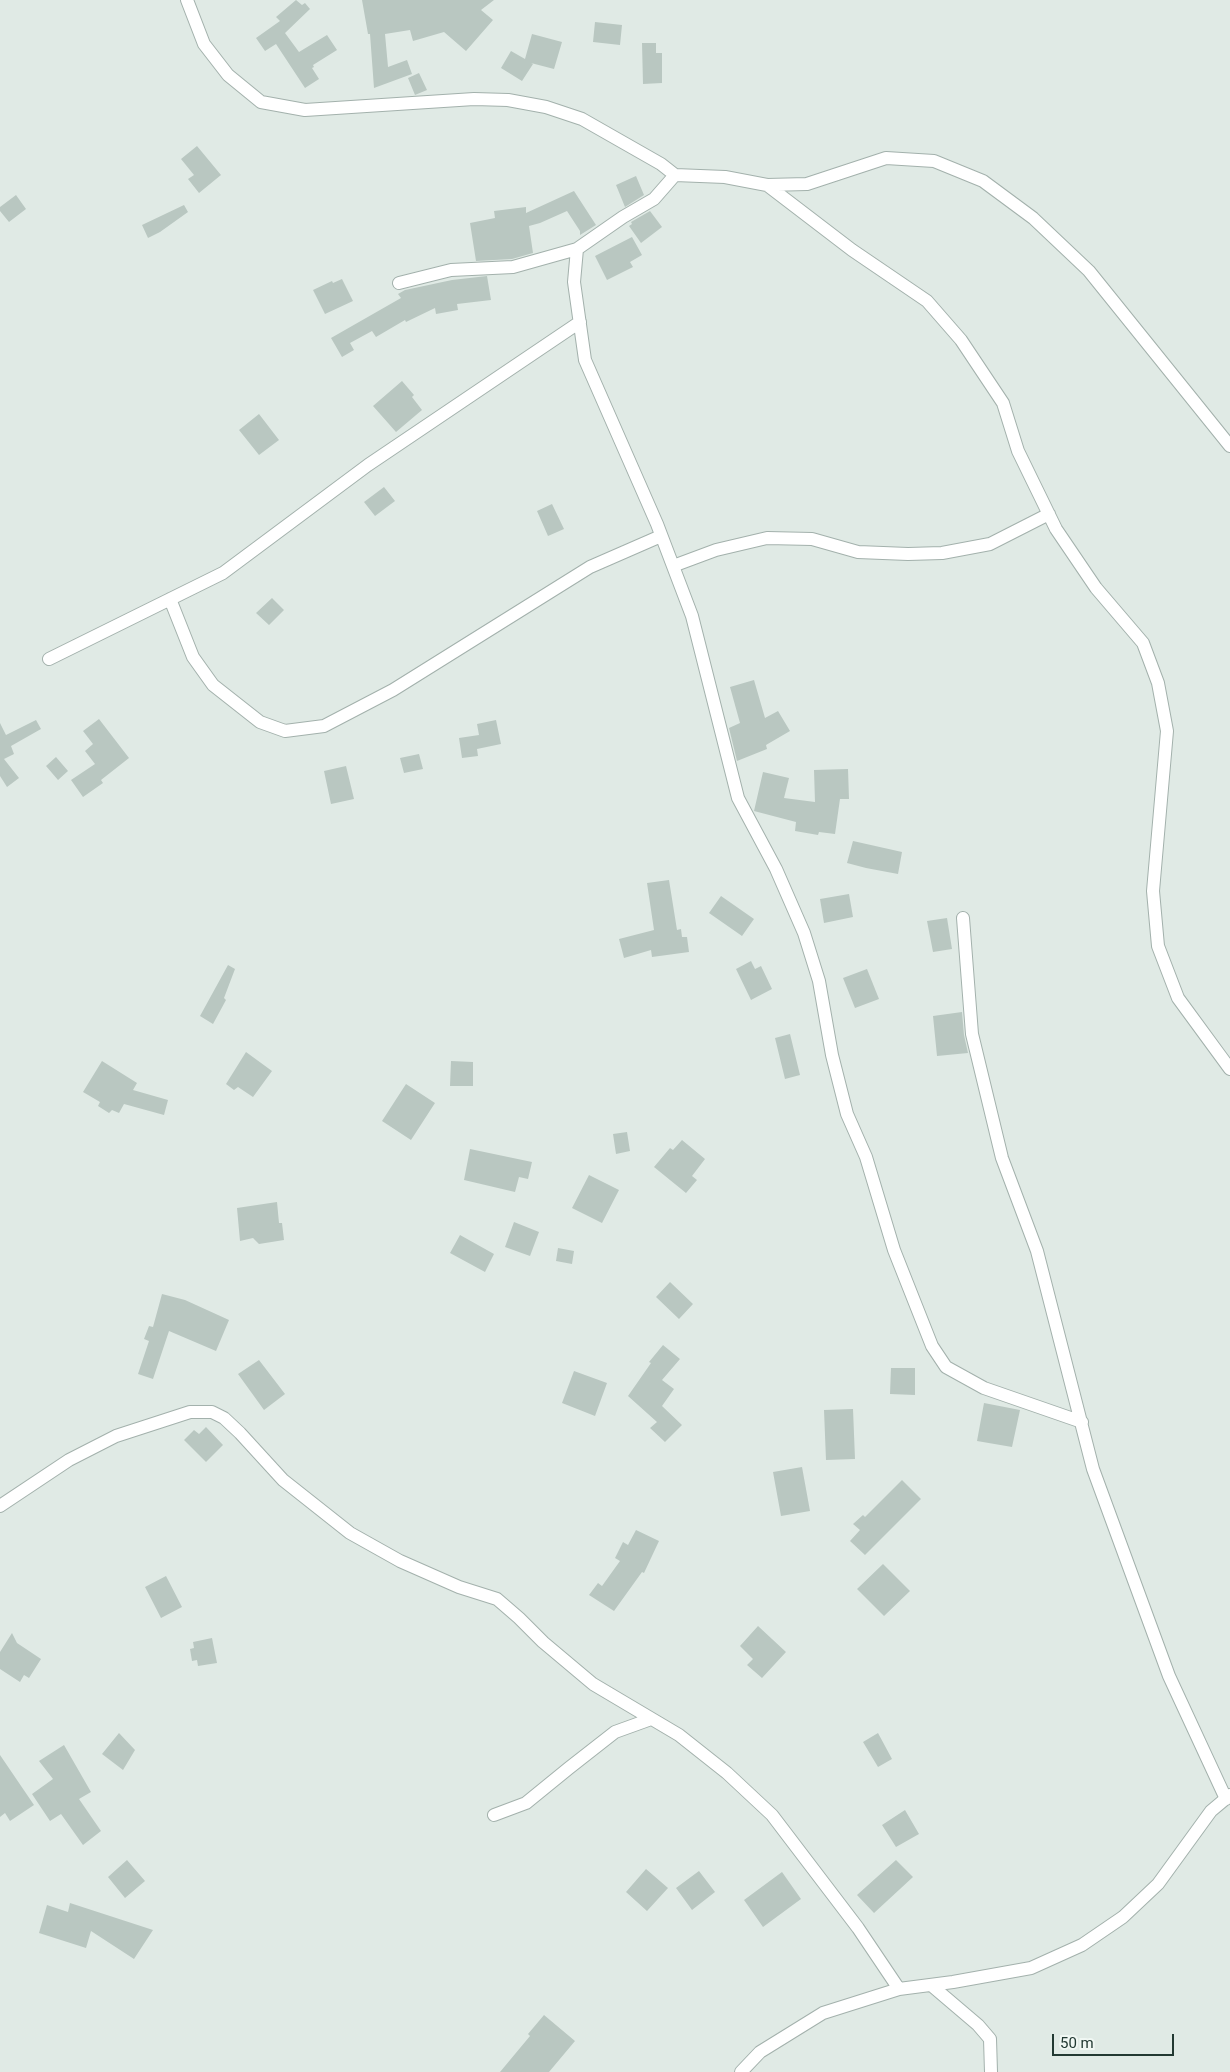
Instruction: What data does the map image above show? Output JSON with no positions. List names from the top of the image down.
{
  "scale_bar": "50 m"
}
